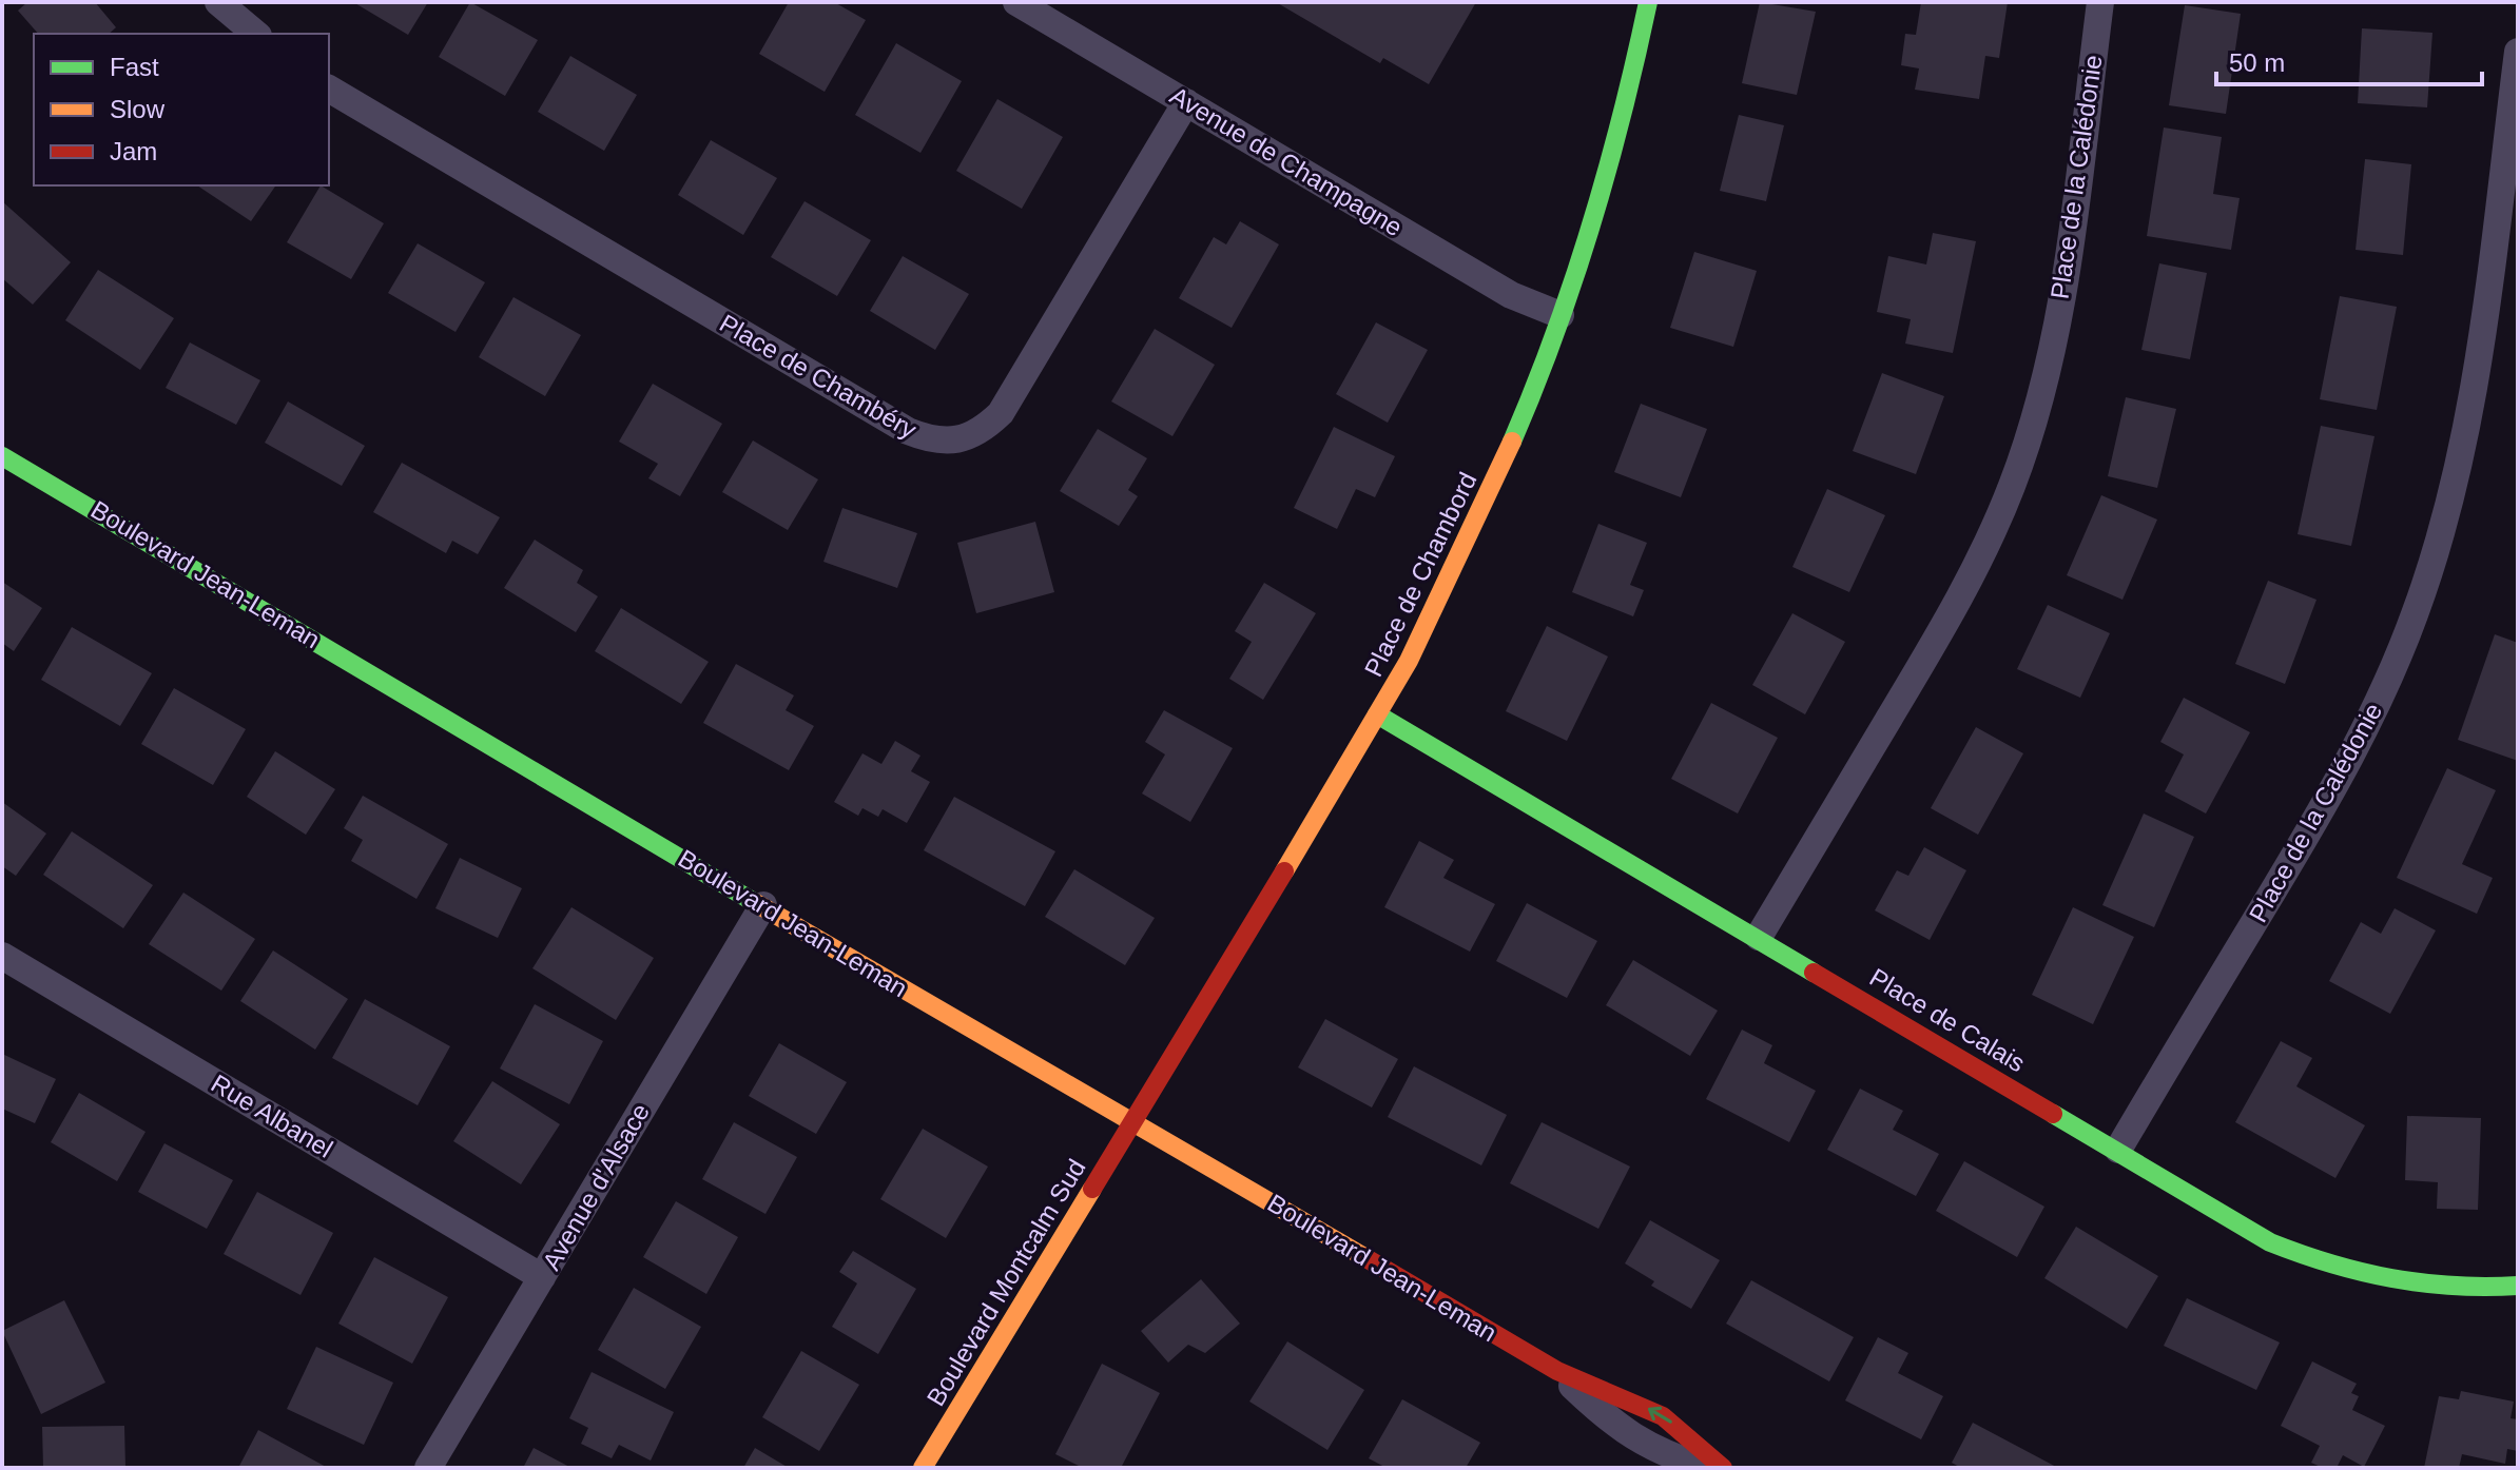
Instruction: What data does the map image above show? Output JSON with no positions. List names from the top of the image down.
{
  "streets": {
    "street": [
      "Avenue de Champagne",
      "Place de la Calédonie",
      "Place de Chambéry",
      "Boulevard Jean-Leman",
      "Place de Chambord",
      "Place de Calais",
      "Rue Albanel",
      "Avenue d'Alsace",
      "Boulevard Montcalm Sud"
    ]
  },
  "crossings": [
    ["Avenue de Champagne", "Place de Chambéry"],
    ["Avenue de Champagne", "Place de Chambord"],
    ["Place de la Calédonie", "Place de Calais"],
    ["Boulevard Jean-Leman", "Place de Chambord"],
    ["Boulevard Jean-Leman", "Avenue d'Alsace"],
    ["Boulevard Jean-Leman", "Boulevard Montcalm Sud"],
    ["Place de Chambord", "Place de Calais"],
    ["Place de Chambord", "Boulevard Montcalm Sud"],
    ["Rue Albanel", "Avenue d'Alsace"]
  ],
  "legend": ["Fast", "Slow", "Jam"],
  "scale_bar": "50 m"
}
